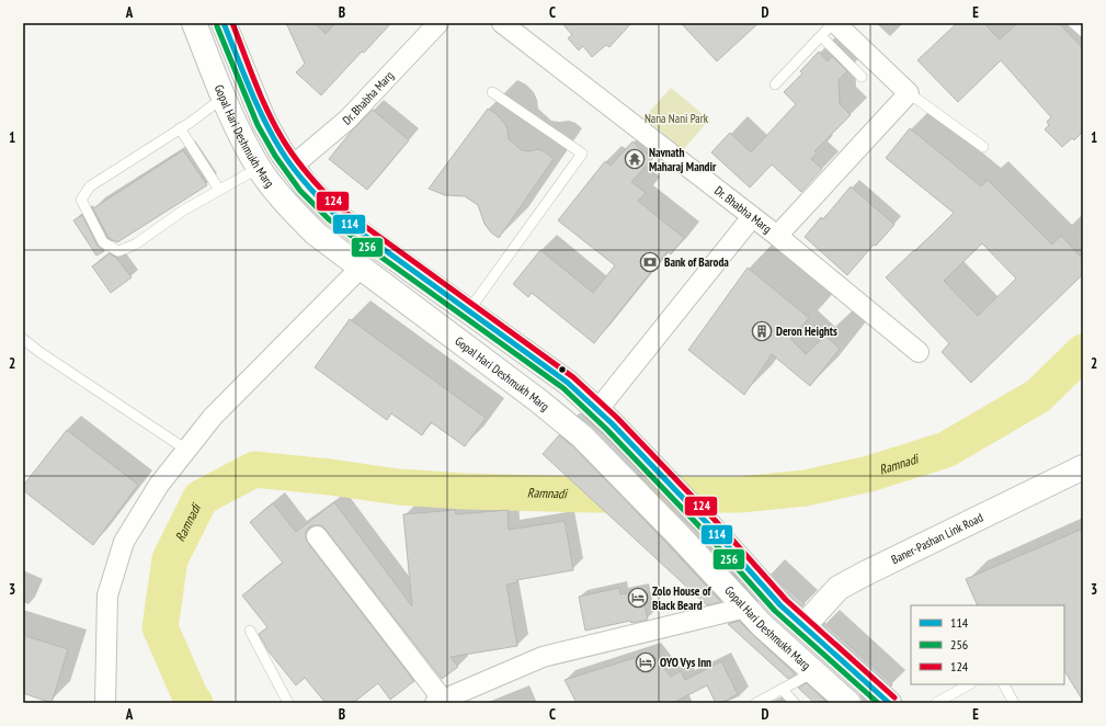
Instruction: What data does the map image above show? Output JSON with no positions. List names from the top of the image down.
{
  "streets": {
    "main road": ["Gopal Hari Deshmukh Marg", "Baner-Pashan Link Road"],
    "street": ["Dr. Bhabha Marg"]
  },
  "crossings": [
    ["Dr. Bhabha Marg", "Gopal Hari Deshmukh Marg"],
    ["Gopal Hari Deshmukh Marg", "Baner-Pashan Link Road"]
  ],
  "water": ["Ramnadi"],
  "parks": ["Nana Nani Park"],
  "places": {
    "temple": ["Navnath Maharaj Mandir"],
    "bank": ["Bank of Baroda"],
    "building": ["Deron Heights"],
    "hotel": ["Zolo House of Black Beard", "OYO Vys Inn"]
  },
  "lines": ["transit line 114", "transit line 124", "transit line 256"],
  "legend": ["114", "256", "124"],
  "grid": {
    "columns": [
      "A",
      "B",
      "C",
      "D",
      "E"
    ],
    "rows": ["1", "2", "3"]
  }
}
